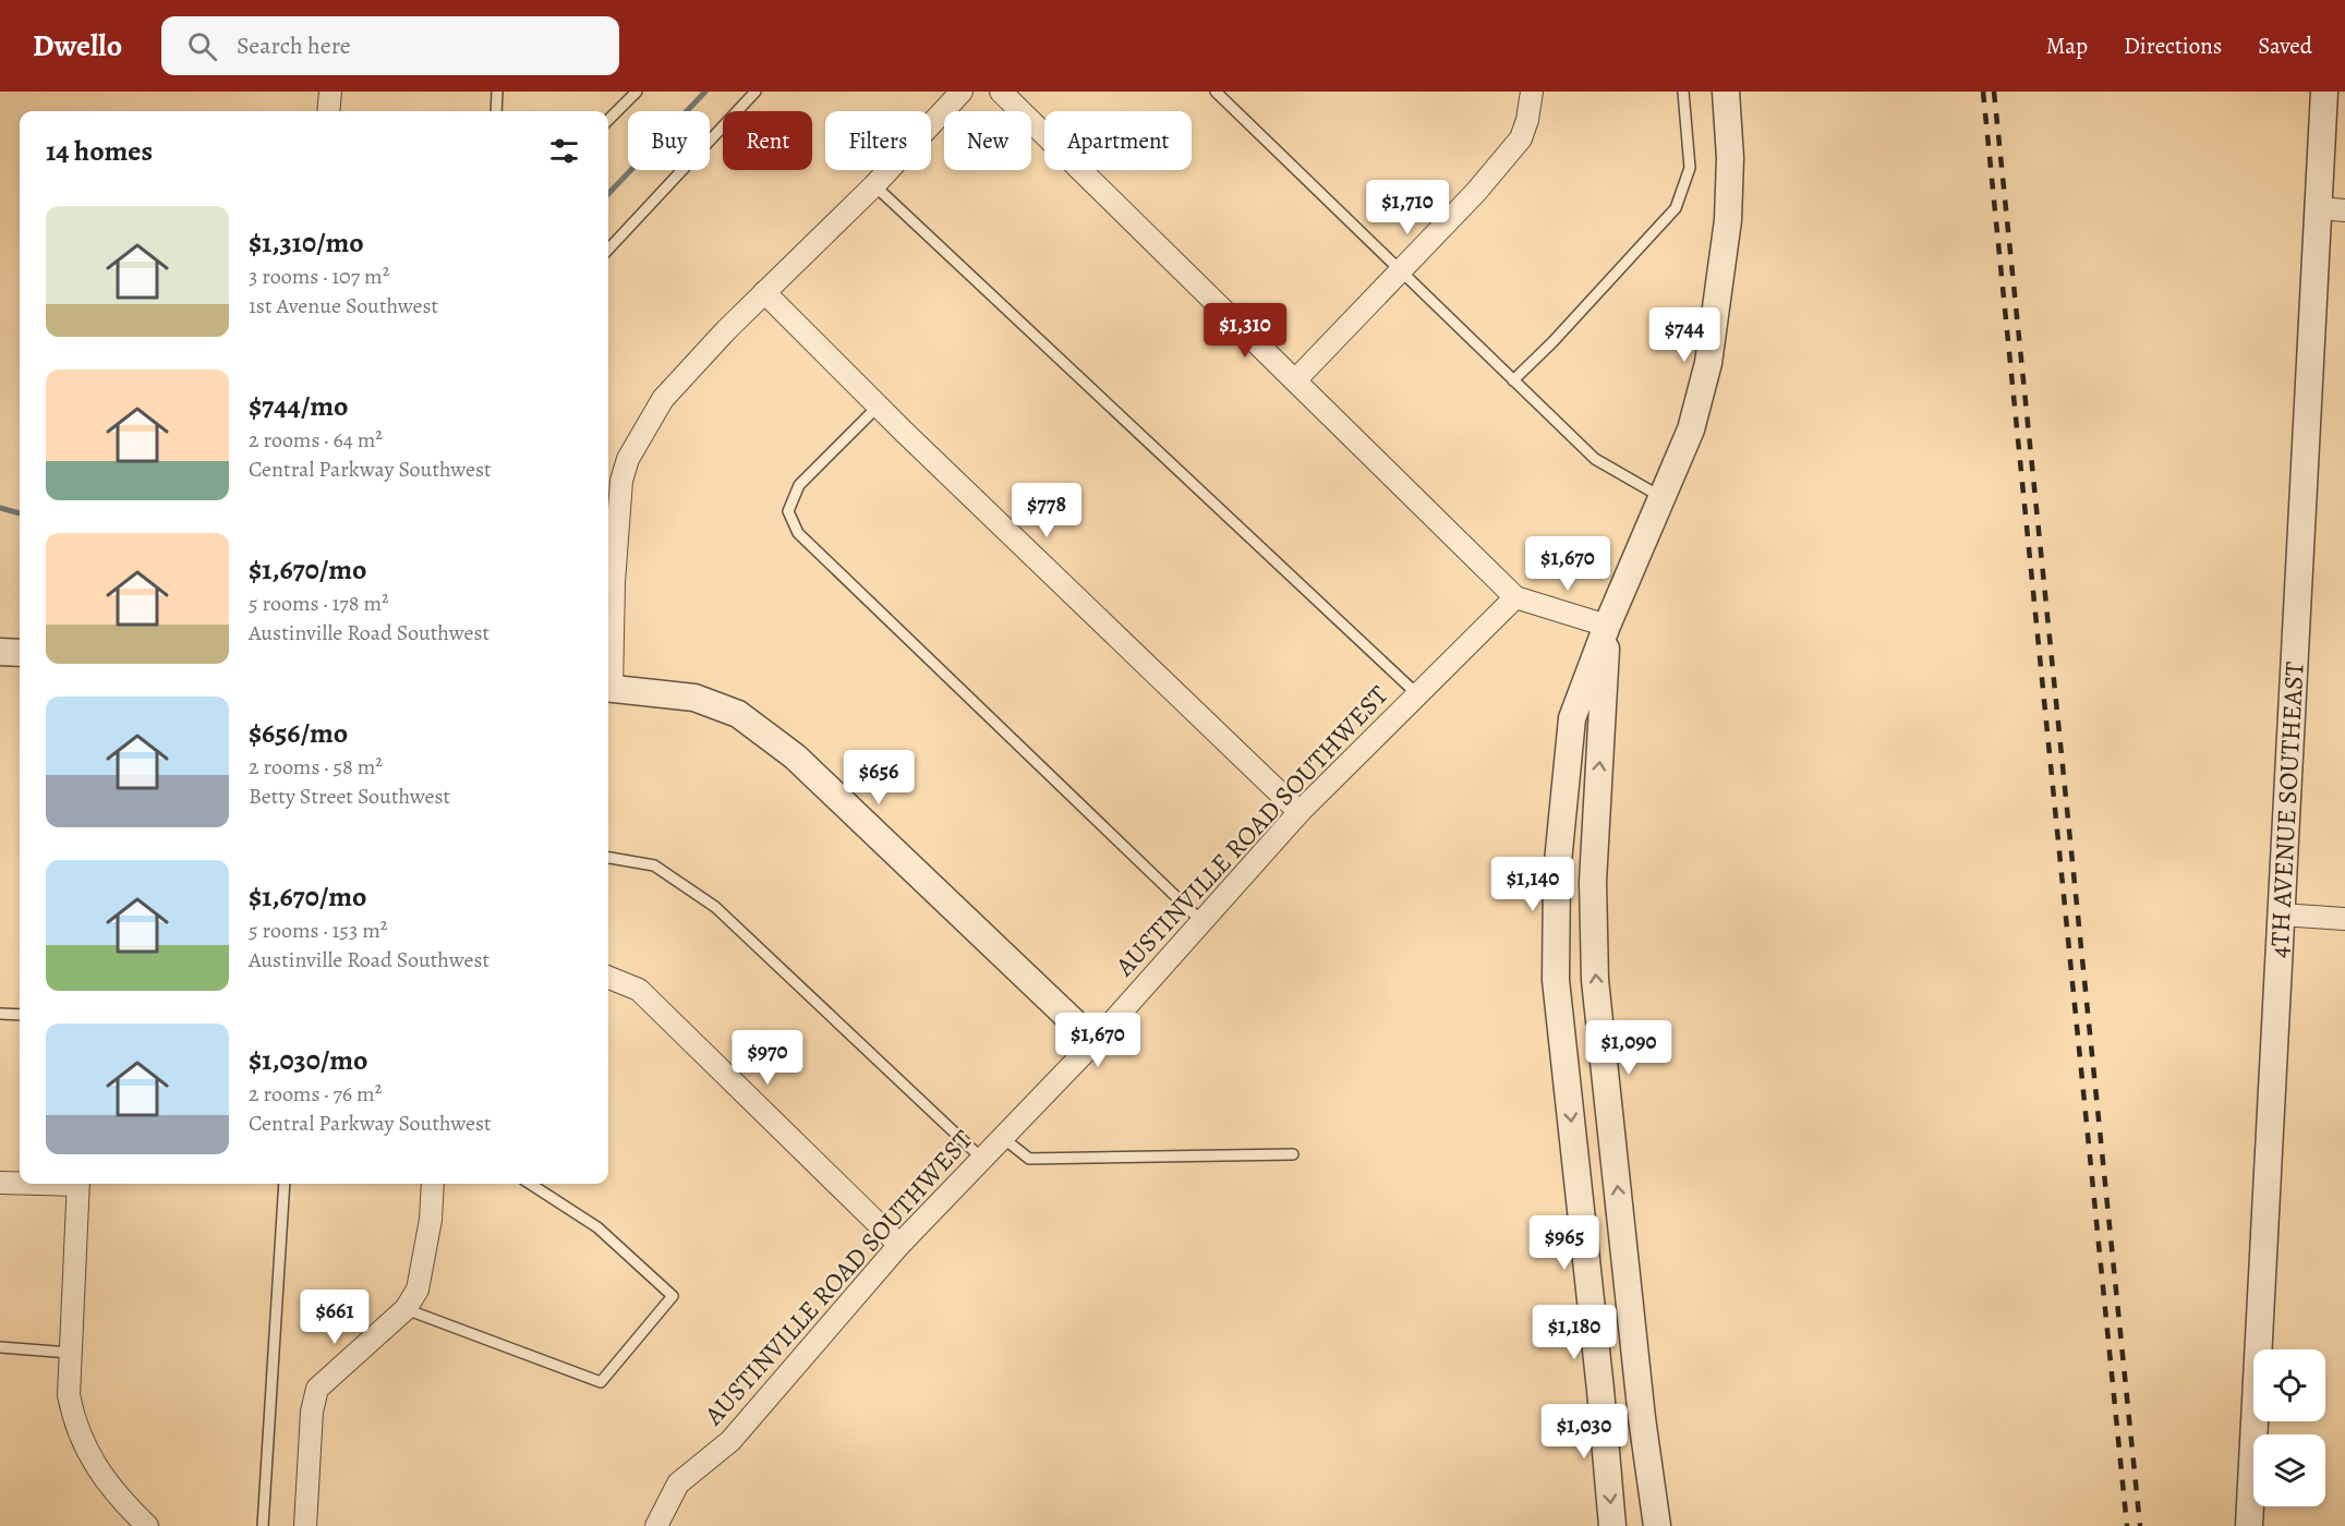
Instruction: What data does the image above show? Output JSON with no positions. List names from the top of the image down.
{
  "streets": {
    "street": ["4TH AVENUE SOUTHEAST", "AUSTINVILLE ROAD SOUTHWEST"]
  },
  "page": {
    "header": "Dwello",
    "search": "Search here",
    "nav": ["Map", "Directions", "Saved"],
    "chip": [
      "Buy",
      "Rent",
      "Filters",
      "New",
      "Apartment"
    ],
    "heading": "14 homes",
    "price": [
      "$1,710",
      "$1,310",
      "$744",
      "$778",
      "$1,670",
      "$656",
      "$1,140",
      "$1,670",
      "$1,090",
      "$970",
      "$965",
      "$661",
      "$1,180",
      "$1,030"
    ],
    "list": [
      {
        "name": "$1,310/mo",
        "note": "3 rooms · 107 m² · 1st Avenue Southwest"
      },
      {
        "name": "$744/mo",
        "note": "2 rooms · 64 m² · Central Parkway Southwest"
      },
      {
        "name": "$1,670/mo",
        "note": "5 rooms · 178 m² · Austinville Road Southwest"
      },
      {
        "name": "$656/mo",
        "note": "2 rooms · 58 m² · Betty Street Southwest"
      },
      {
        "name": "$1,670/mo",
        "note": "5 rooms · 153 m² · Austinville Road Southwest"
      },
      {
        "name": "$1,030/mo",
        "note": "2 rooms · 76 m² · Central Parkway Southwest"
      }
    ]
  }
}
